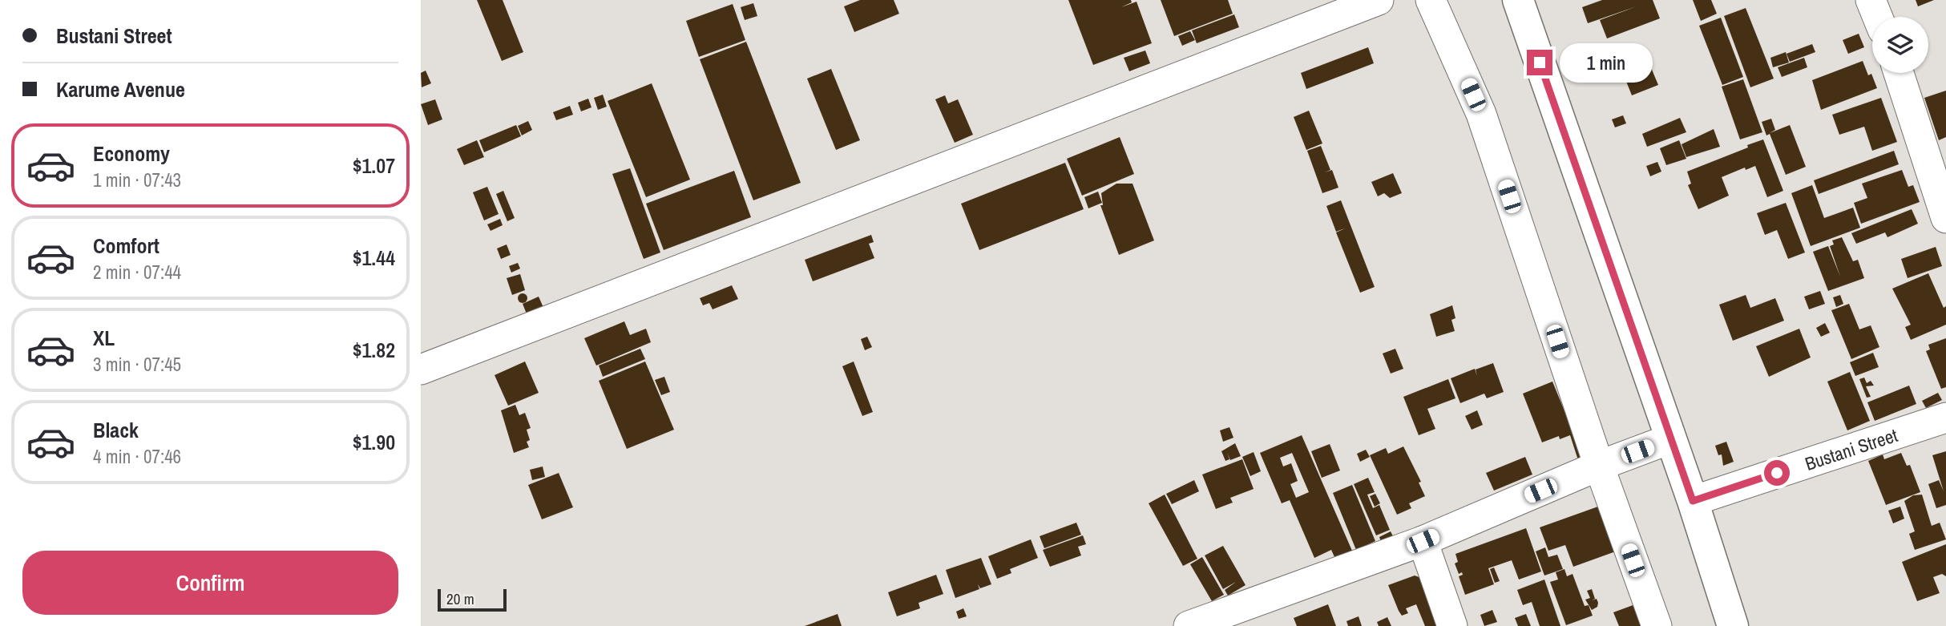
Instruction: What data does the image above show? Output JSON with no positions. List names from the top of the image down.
{
  "streets": {
    "street": ["Bustani Street"]
  },
  "scale_bar": "20 m",
  "page": {
    "banner": ["Bustani Street", "Karume Avenue"],
    "bubble": "1 min",
    "list": [
      {
        "name": "Economy",
        "note": "1 min · 07:43",
        "value": "$1.07"
      },
      {
        "name": "Comfort",
        "note": "2 min · 07:44",
        "value": "$1.44"
      },
      {
        "name": "XL",
        "note": "3 min · 07:45",
        "value": "$1.82"
      },
      {
        "name": "Black",
        "note": "4 min · 07:46",
        "value": "$1.90"
      }
    ],
    "buttons": "Confirm",
    "scale": "20 m"
  }
}
